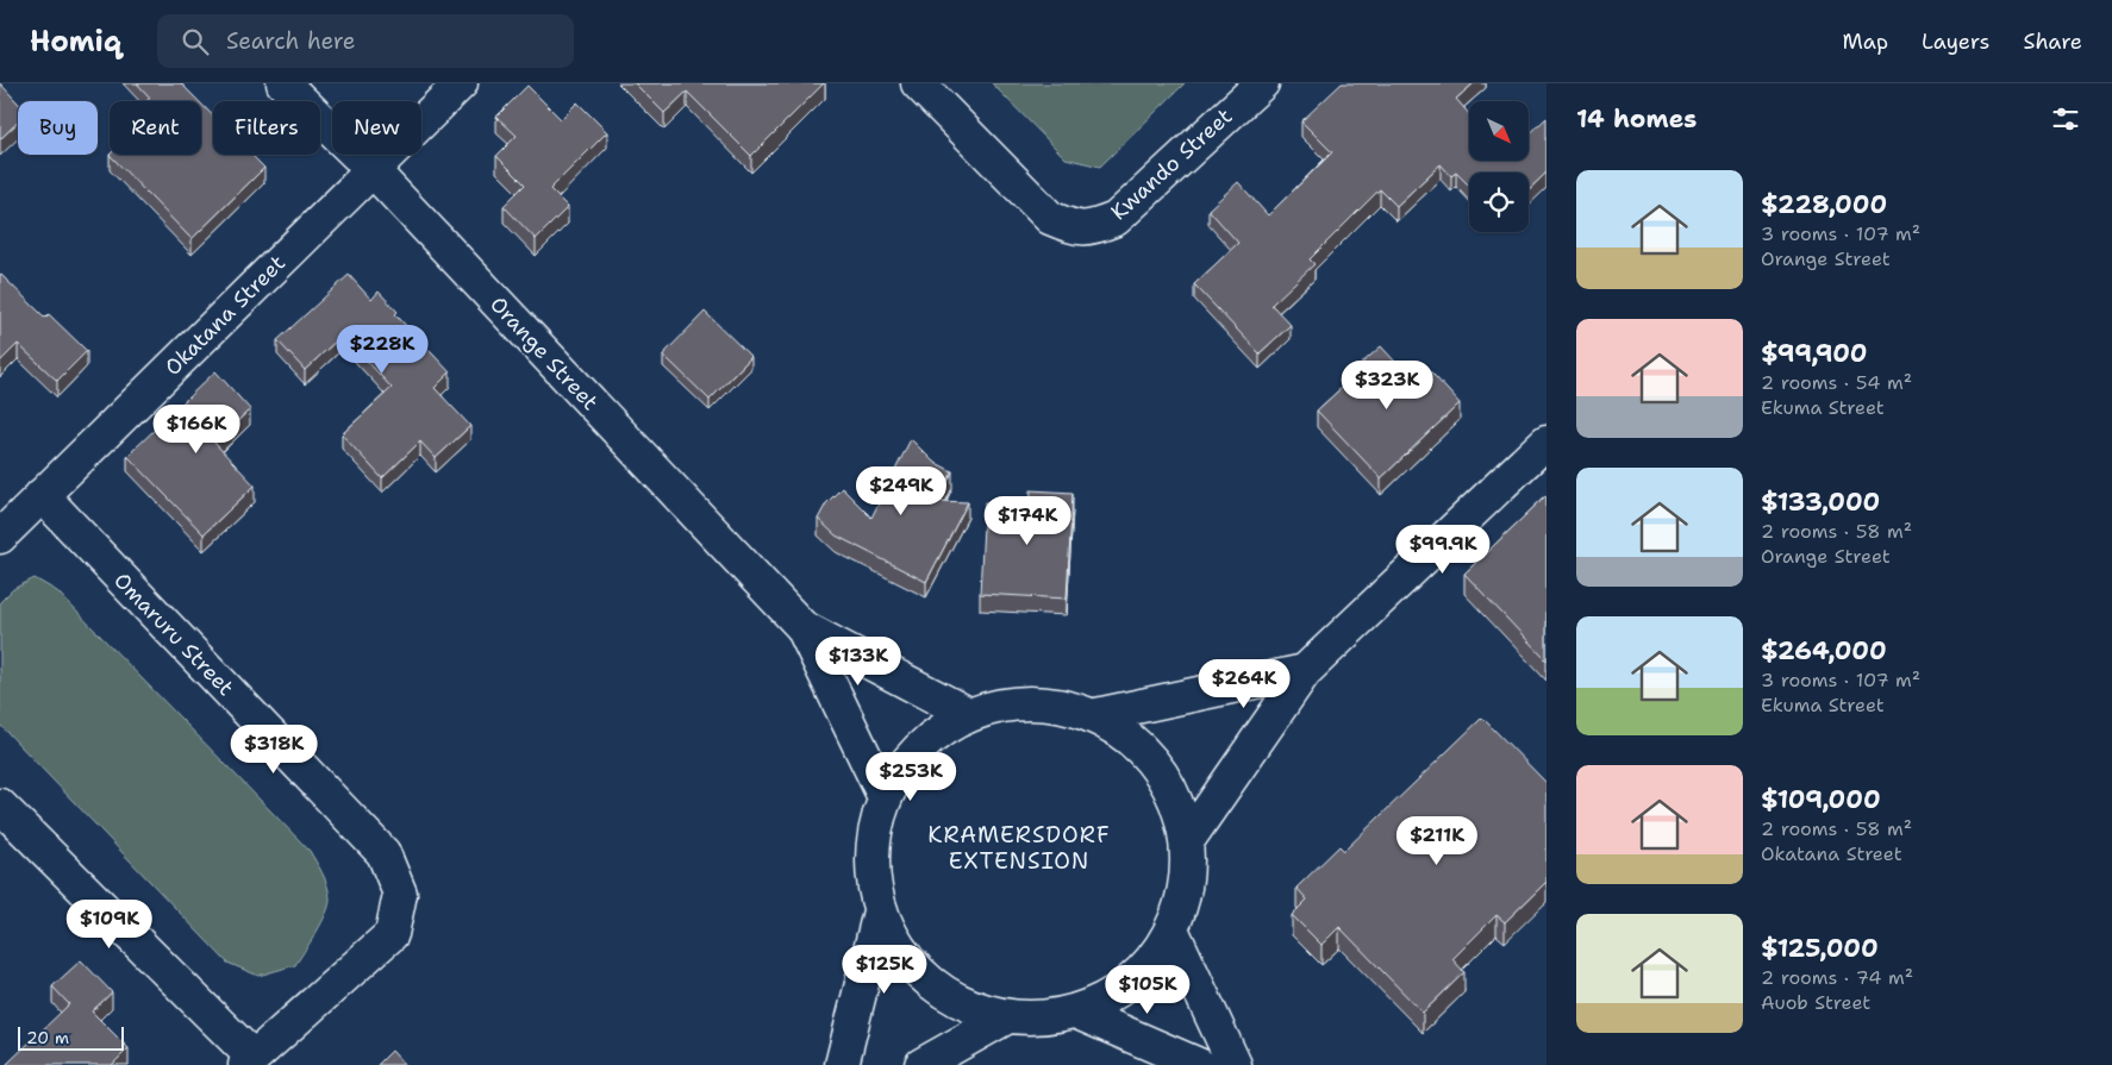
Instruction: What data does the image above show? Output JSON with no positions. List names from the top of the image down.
{
  "streets": {
    "street": [
      "Kwando Street",
      "Okatana Street",
      "Orange Street",
      "Omaruru Street"
    ]
  },
  "crossings": [
    ["Okatana Street", "Orange Street"],
    ["Okatana Street", "Omaruru Street"]
  ],
  "districts": ["KRAMERSDORF EXTENSION"],
  "scale_bar": "20 m",
  "north": "bottom right",
  "page": {
    "header": "Homiq",
    "search": "Search here",
    "nav": ["Map", "Layers", "Share"],
    "heading": "14 homes",
    "chip": [
      "Buy",
      "Rent",
      "Filters",
      "New"
    ],
    "list": [
      {
        "name": "$228,000",
        "note": "3 rooms · 107 m² · Orange Street"
      },
      {
        "name": "$99,900",
        "note": "2 rooms · 54 m² · Ekuma Street"
      },
      {
        "name": "$133,000",
        "note": "2 rooms · 58 m² · Orange Street"
      },
      {
        "name": "$264,000",
        "note": "3 rooms · 107 m² · Ekuma Street"
      },
      {
        "name": "$109,000",
        "note": "2 rooms · 58 m² · Okatana Street"
      },
      {
        "name": "$125,000",
        "note": "2 rooms · 74 m² · Auob Street"
      }
    ],
    "price": [
      "$228K",
      "$323K",
      "$166K",
      "$249K",
      "$174K",
      "$99.9K",
      "$133K",
      "$264K",
      "$318K",
      "$253K",
      "$211K",
      "$109K",
      "$125K",
      "$105K"
    ],
    "scale": "20 m"
  }
}
